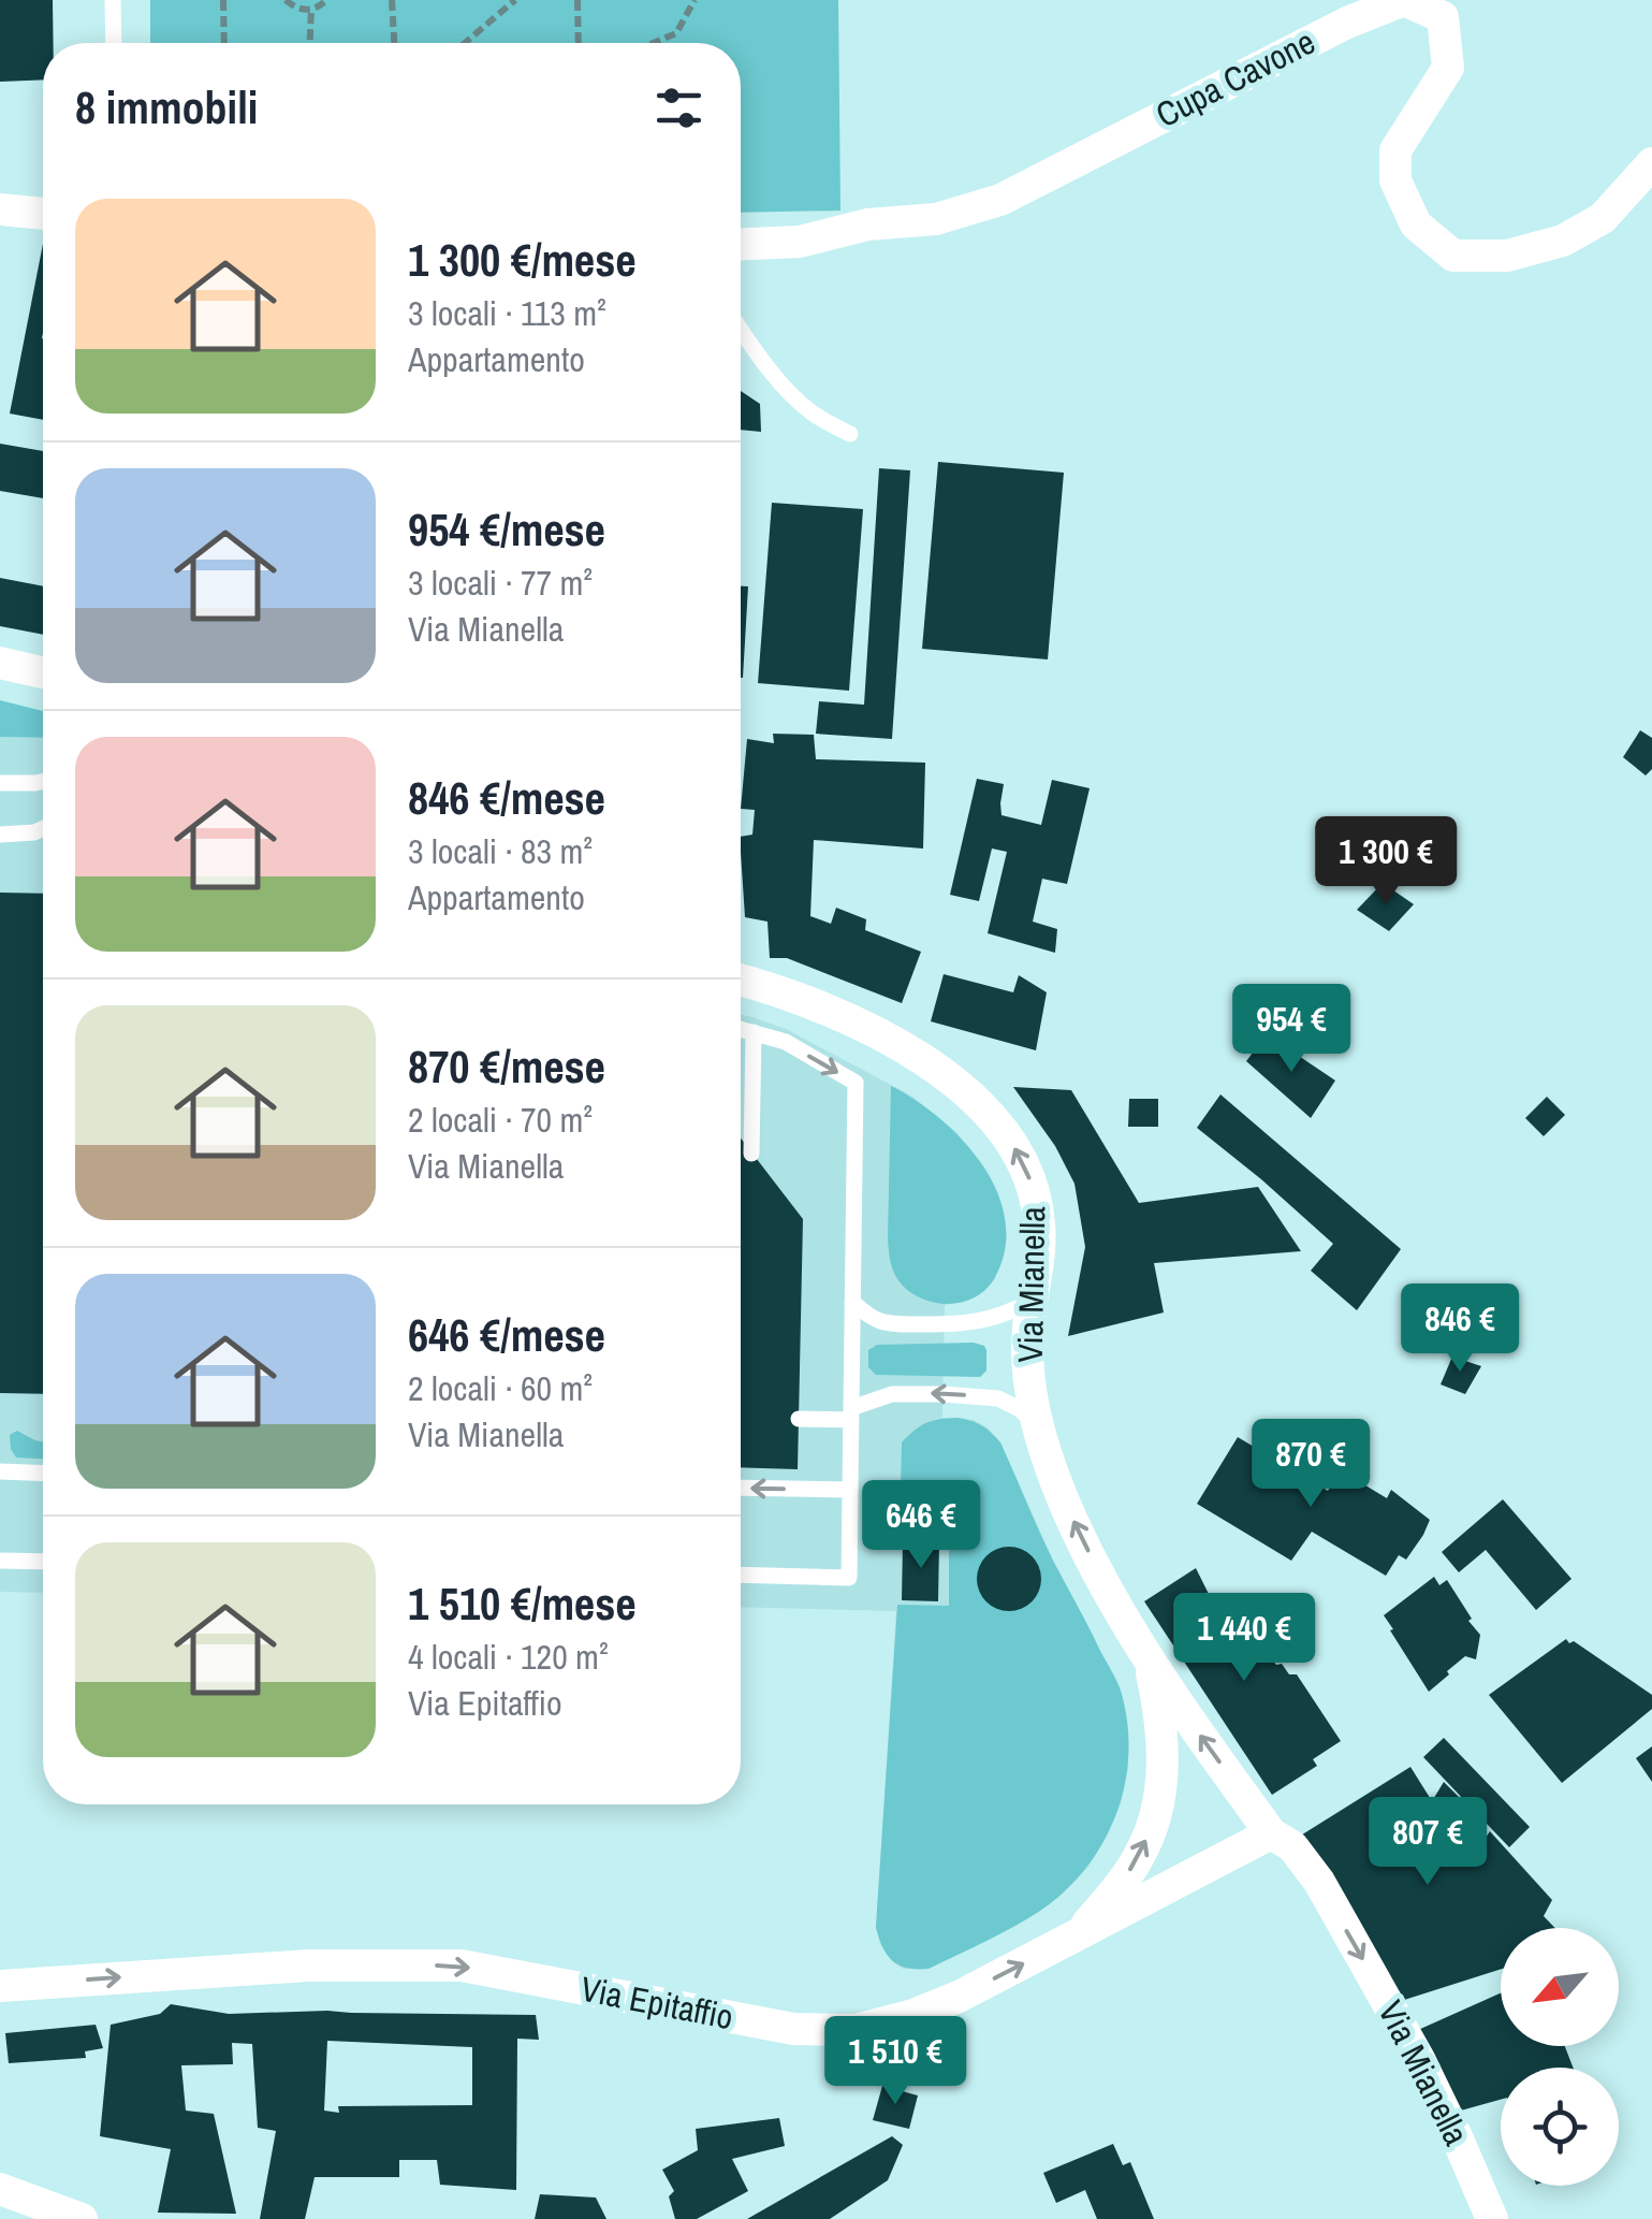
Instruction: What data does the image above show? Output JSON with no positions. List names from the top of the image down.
{
  "streets": {
    "street": ["Cupa Cavone", "Via Mianella", "Via Epitaffio"]
  },
  "crossings": [
    ["Via Mianella", "Via Epitaffio"]
  ],
  "one_way": ["Via Epitaffio"],
  "north": "bottom left",
  "page": {
    "heading": "8 immobili",
    "list": [
      {
        "name": "1 300 €/mese",
        "note": "3 locali · 113 m² · Appartamento"
      },
      {
        "name": "954 €/mese",
        "note": "3 locali · 77 m² · Via Mianella"
      },
      {
        "name": "846 €/mese",
        "note": "3 locali · 83 m² · Appartamento"
      },
      {
        "name": "870 €/mese",
        "note": "2 locali · 70 m² · Via Mianella"
      },
      {
        "name": "646 €/mese",
        "note": "2 locali · 60 m² · Via Mianella"
      },
      {
        "name": "1 510 €/mese",
        "note": "4 locali · 120 m² · Via Epitaffio"
      }
    ],
    "price": [
      "1 300 €",
      "954 €",
      "846 €",
      "870 €",
      "646 €",
      "1 440 €",
      "807 €",
      "1 510 €"
    ]
  }
}
